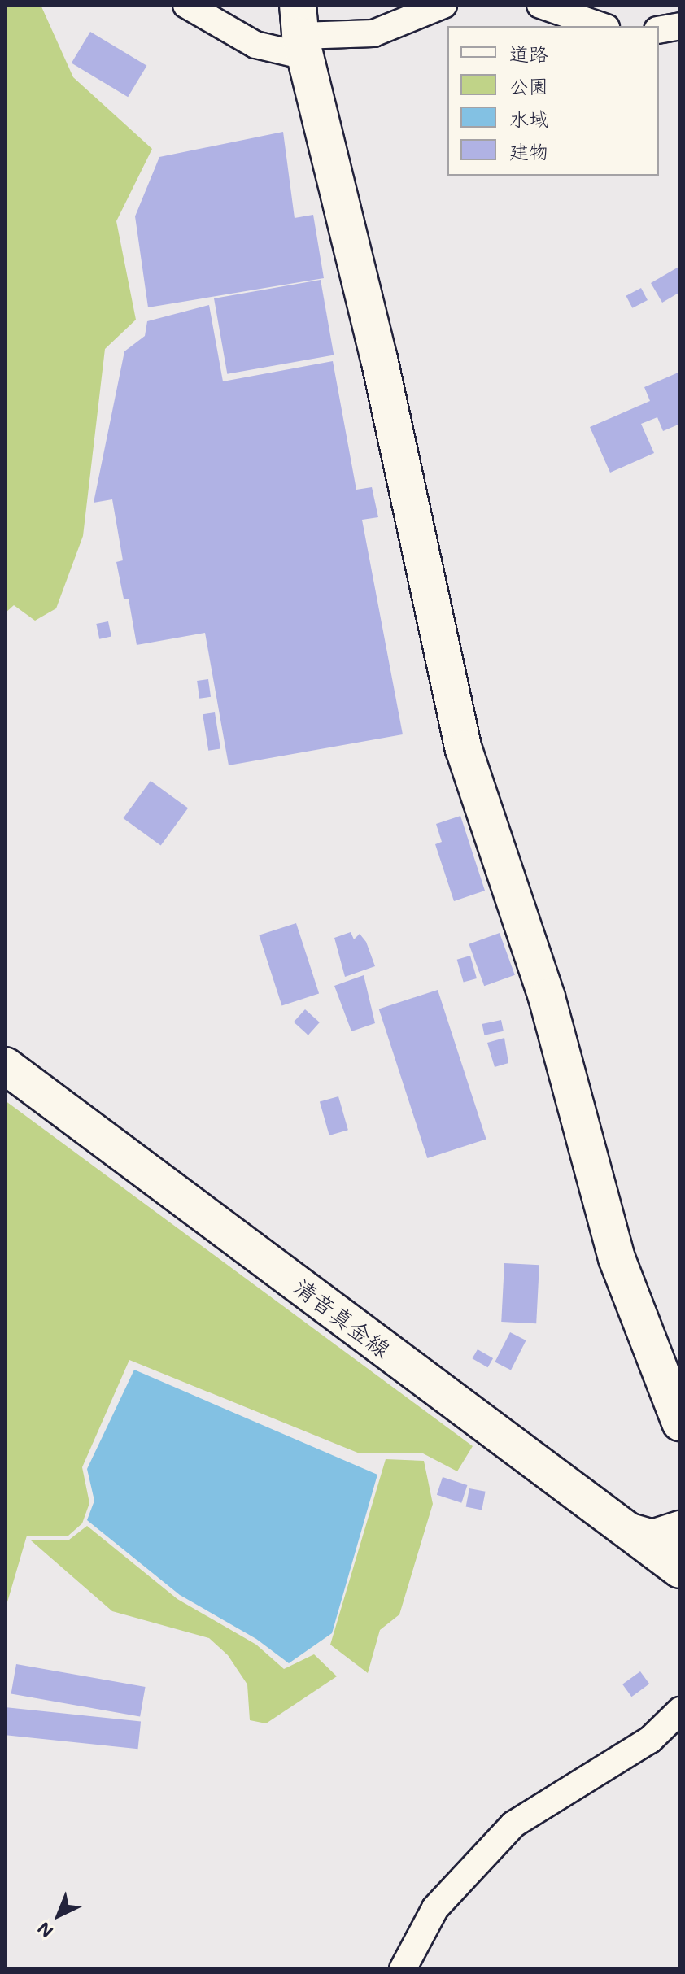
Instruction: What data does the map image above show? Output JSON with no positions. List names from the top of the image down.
{
  "streets": {
    "street": ["清音真金線"]
  },
  "legend": [
    "道路",
    "公園",
    "水域",
    "建物"
  ],
  "north": "bottom left"
}
